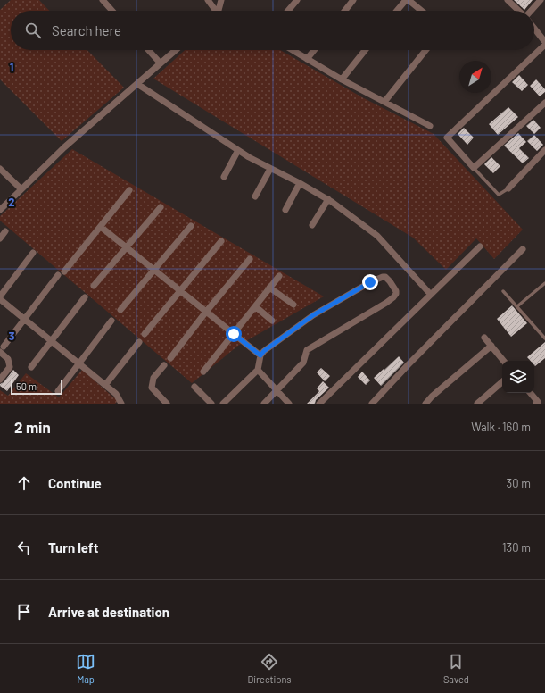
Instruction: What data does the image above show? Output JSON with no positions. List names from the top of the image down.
{
  "scale_bar": "50 m",
  "north": "top right",
  "page": {
    "search": "Search here",
    "scale": "50 m",
    "heading": ["2 min", "Walk · 160 m"],
    "list": [
      ["Continue", "30 m"],
      ["Turn left", "130 m"],
      "Arrive at destination"
    ],
    "nav": ["Map", "Directions", "Saved"]
  },
  "grid": {
    "rows": ["1", "2", "3"]
  }
}
